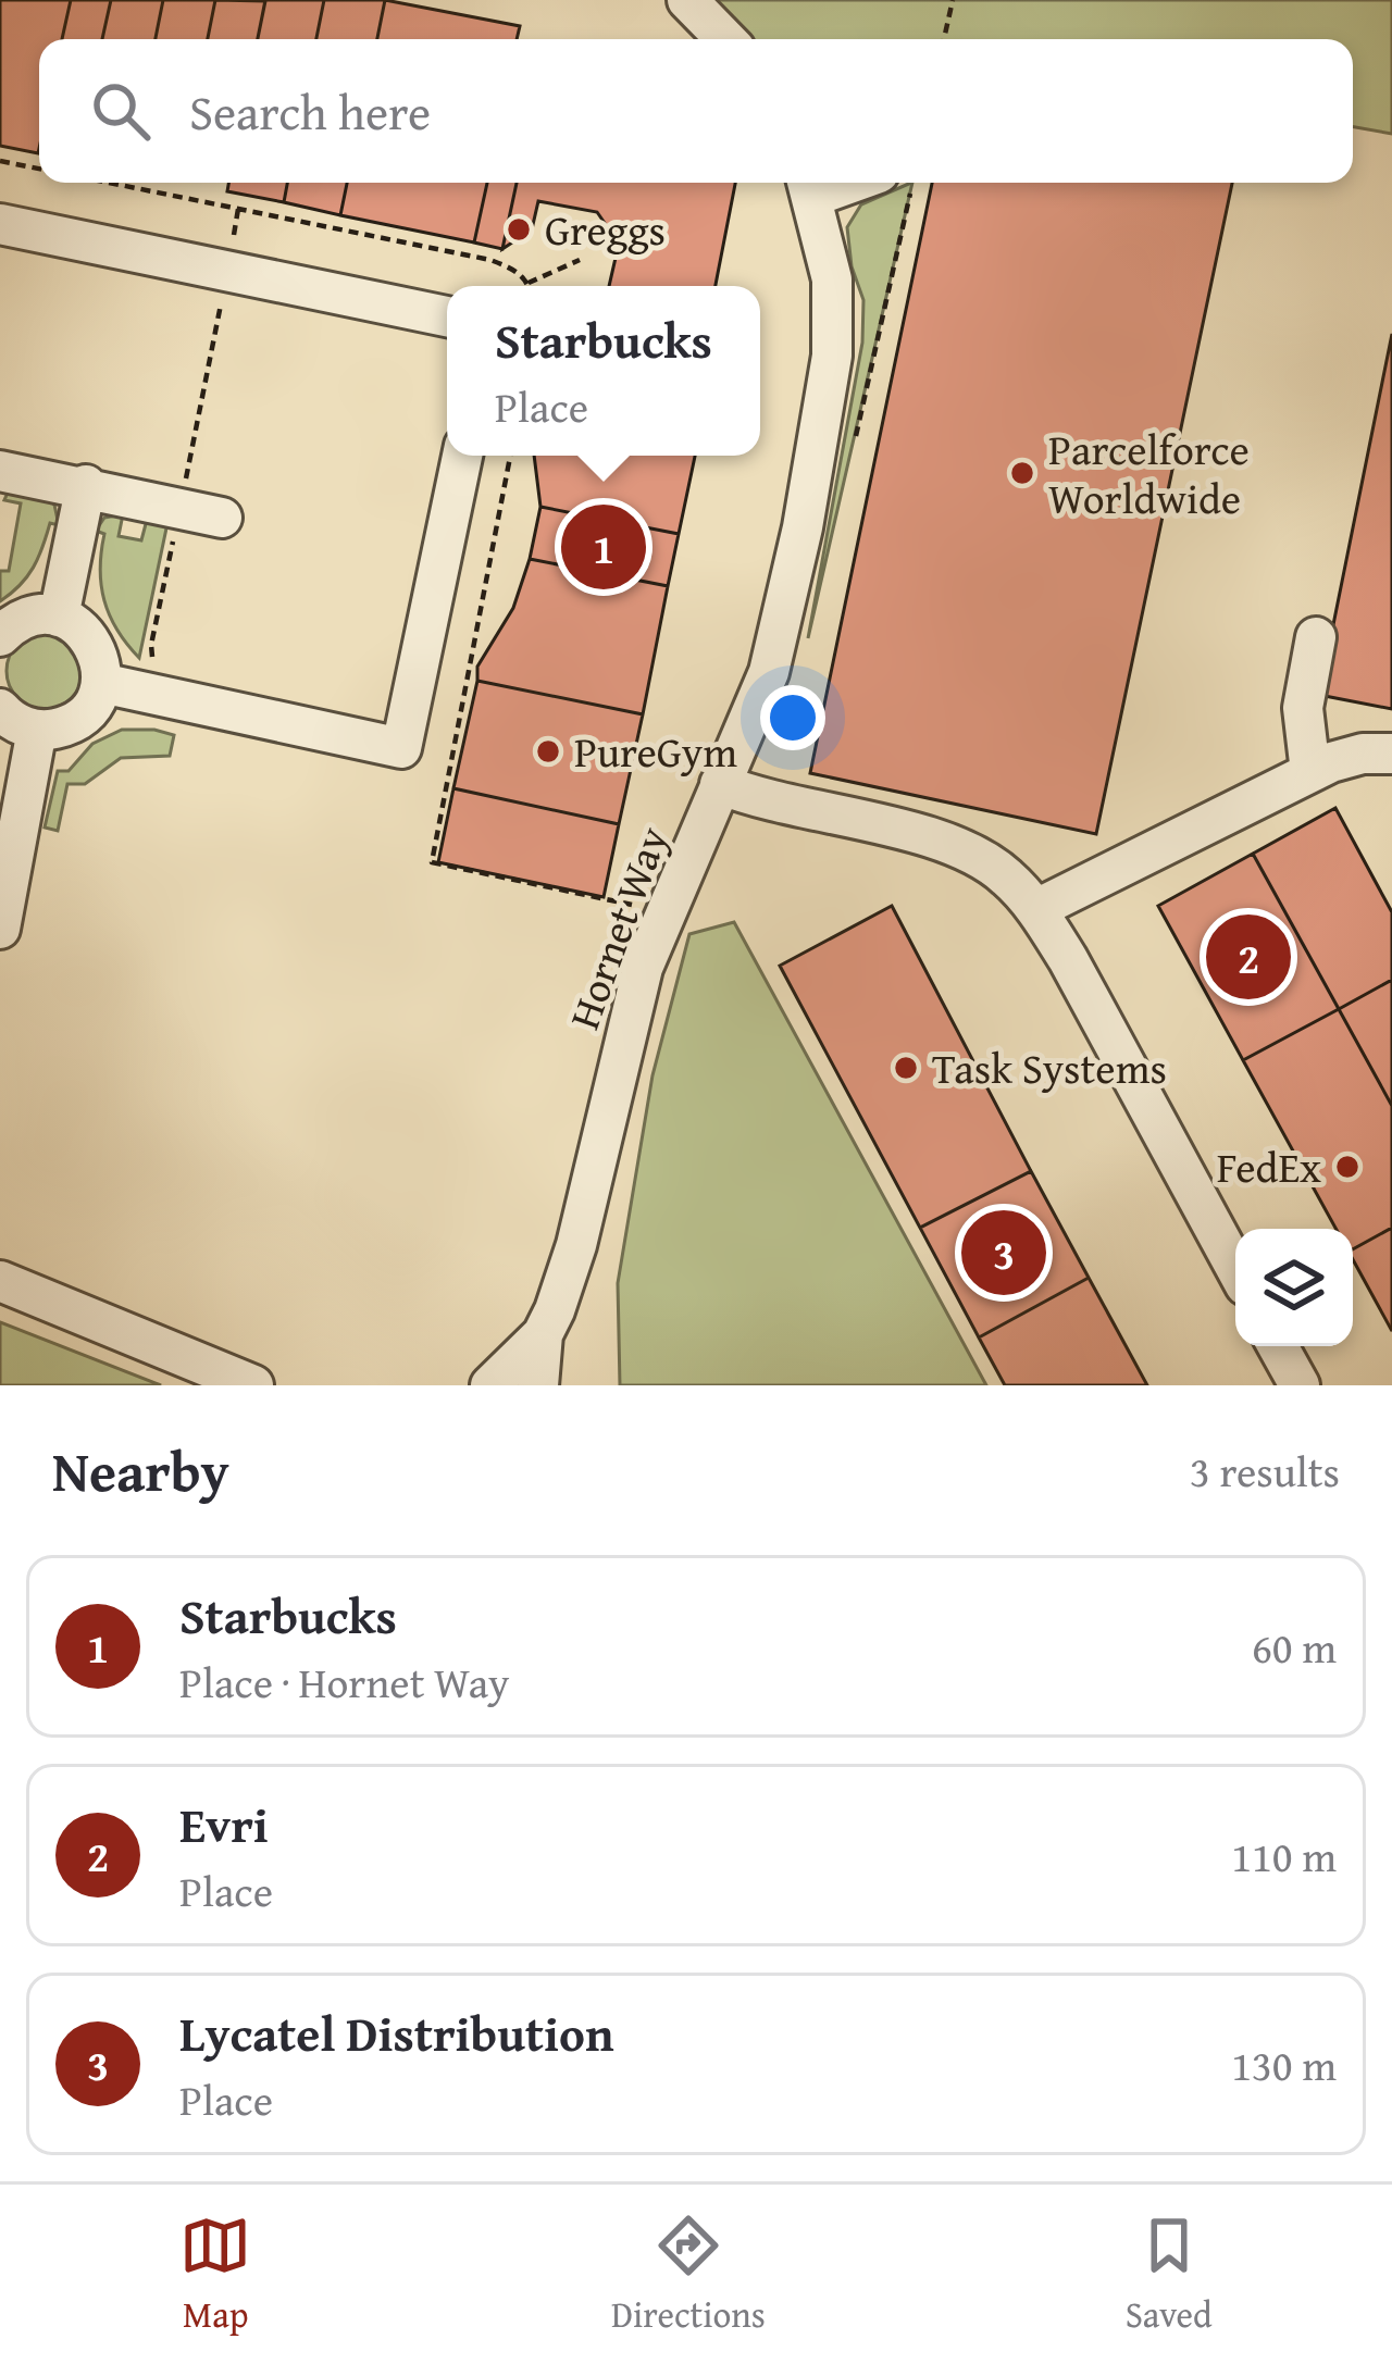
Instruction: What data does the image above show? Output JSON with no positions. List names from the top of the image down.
{
  "streets": {
    "street": ["Hornet Way"]
  },
  "places": [
    "Greggs",
    "Parcelforce Worldwide",
    "PureGym",
    "Task Systems",
    "FedEx"
  ],
  "page": {
    "search": "Search here",
    "popup": ["Starbucks", "Place"],
    "pins": ["1", "2", "3"],
    "heading": ["Nearby", "3 results"],
    "list": [
      {
        "mark": "1",
        "name": "Starbucks",
        "note": "Place · Hornet Way",
        "value": "60 m"
      },
      {
        "mark": "2",
        "name": "Evri",
        "note": "Place",
        "value": "110 m"
      },
      {
        "mark": "3",
        "name": "Lycatel Distribution",
        "note": "Place",
        "value": "130 m"
      }
    ],
    "nav": ["Map", "Directions", "Saved"]
  }
}
